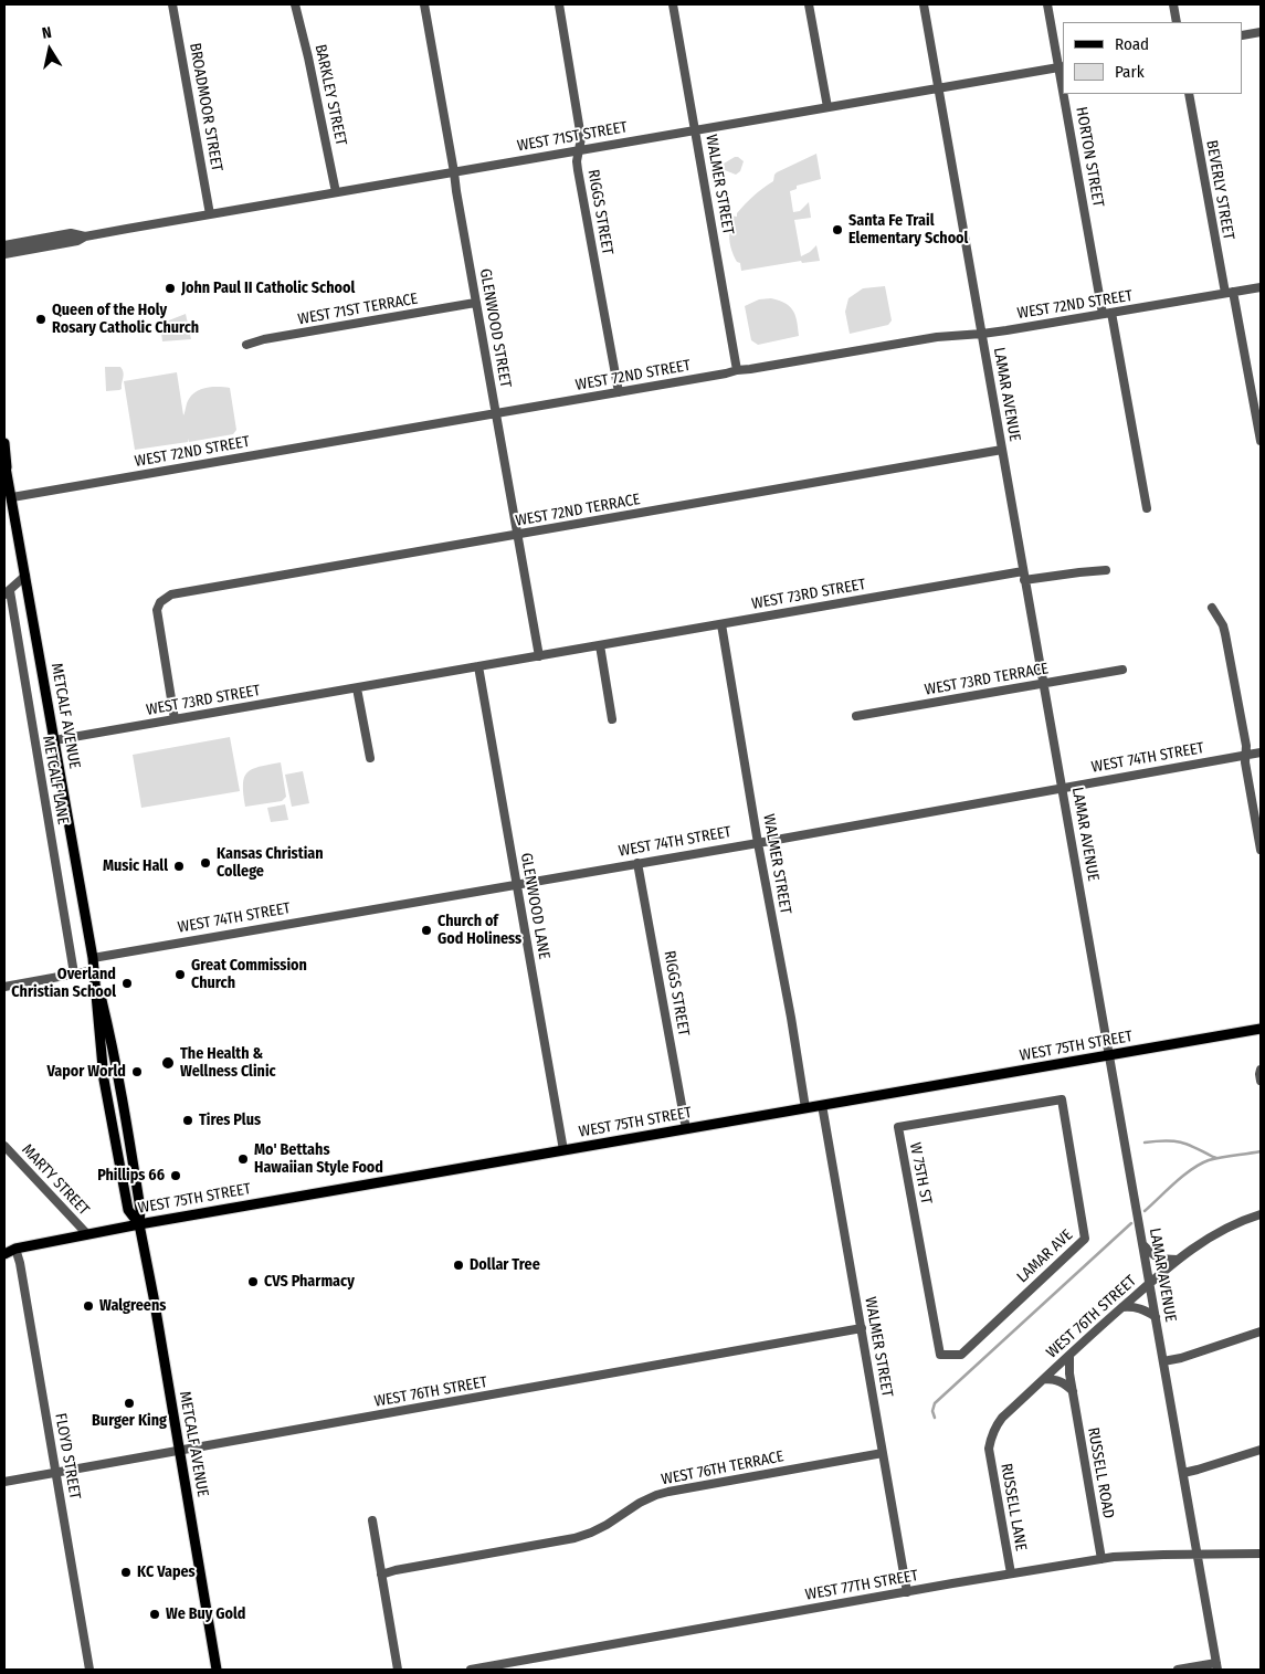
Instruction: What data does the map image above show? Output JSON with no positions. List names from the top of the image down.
{
  "streets": {
    "main road": ["METCALF AVENUE", "WEST 75TH STREET"],
    "street": [
      "BARKLEY STREET",
      "BROADMOOR STREET",
      "WEST 71ST STREET",
      "HORTON STREET",
      "WALMER STREET",
      "BEVERLY STREET",
      "RIGGS STREET",
      "WEST 72ND STREET",
      "WEST 71ST TERRACE",
      "GLENWOOD STREET",
      "LAMAR AVENUE",
      "WEST 72ND TERRACE",
      "WEST 73RD STREET",
      "WEST 73RD TERRACE",
      "WEST 74TH STREET",
      "METCALF LANE",
      "GLENWOOD LANE",
      "W 75TH ST",
      "MARTY STREET",
      "LAMAR AVE",
      "WEST 76TH STREET",
      "FLOYD STREET",
      "WEST 76TH TERRACE",
      "RUSSELL ROAD",
      "RUSSELL LANE",
      "WEST 77TH STREET"
    ]
  },
  "crossings": [
    ["BARKLEY STREET", "WEST 71ST STREET"],
    ["BROADMOOR STREET", "WEST 71ST STREET"],
    ["WEST 71ST STREET", "HORTON STREET"],
    ["WEST 71ST STREET", "WALMER STREET"],
    ["WEST 71ST STREET", "RIGGS STREET"],
    ["WEST 71ST STREET", "GLENWOOD STREET"],
    ["WEST 71ST STREET", "LAMAR AVENUE"],
    ["HORTON STREET", "WEST 72ND STREET"],
    ["WALMER STREET", "WEST 72ND STREET"],
    ["WALMER STREET", "WEST 73RD STREET"],
    ["WALMER STREET", "WEST 74TH STREET"],
    ["WALMER STREET", "WEST 75TH STREET"],
    ["WALMER STREET", "WEST 76TH STREET"],
    ["WALMER STREET", "WEST 76TH TERRACE"],
    ["WALMER STREET", "WEST 77TH STREET"],
    ["BEVERLY STREET", "WEST 72ND STREET"],
    ["RIGGS STREET", "WEST 72ND STREET"],
    ["RIGGS STREET", "WEST 74TH STREET"],
    ["RIGGS STREET", "WEST 75TH STREET"],
    ["WEST 72ND STREET", "GLENWOOD STREET"],
    ["WEST 72ND STREET", "LAMAR AVENUE"],
    ["WEST 72ND STREET", "METCALF AVENUE"],
    ["WEST 71ST TERRACE", "GLENWOOD STREET"],
    ["GLENWOOD STREET", "WEST 72ND TERRACE"],
    ["GLENWOOD STREET", "WEST 73RD STREET"],
    ["LAMAR AVENUE", "WEST 72ND TERRACE"],
    ["LAMAR AVENUE", "WEST 73RD STREET"],
    ["LAMAR AVENUE", "WEST 73RD TERRACE"],
    ["LAMAR AVENUE", "WEST 74TH STREET"],
    ["LAMAR AVENUE", "WEST 75TH STREET"],
    ["LAMAR AVENUE", "WEST 76TH STREET"],
    ["LAMAR AVENUE", "WEST 77TH STREET"],
    ["WEST 72ND TERRACE", "WEST 73RD STREET"],
    ["WEST 73RD STREET", "METCALF AVENUE"],
    ["WEST 73RD STREET", "GLENWOOD LANE"],
    ["METCALF AVENUE", "WEST 74TH STREET"],
    ["METCALF AVENUE", "WEST 75TH STREET"],
    ["METCALF AVENUE", "WEST 76TH STREET"],
    ["WEST 74TH STREET", "GLENWOOD LANE"],
    ["GLENWOOD LANE", "WEST 75TH STREET"],
    ["WEST 75TH STREET", "MARTY STREET"],
    ["WEST 75TH STREET", "FLOYD STREET"],
    ["W 75TH ST", "LAMAR AVE"],
    ["WEST 76TH STREET", "FLOYD STREET"],
    ["WEST 76TH STREET", "RUSSELL ROAD"],
    ["WEST 76TH STREET", "RUSSELL LANE"],
    ["RUSSELL ROAD", "WEST 77TH STREET"],
    ["RUSSELL LANE", "WEST 77TH STREET"]
  ],
  "places": [
    "Santa Fe Trail Elementary School",
    "John Paul II Catholic School",
    "Queen of the Holy Rosary Catholic Church",
    "Kansas Christian College",
    "Music Hall",
    "Church of God Holiness",
    "Great Commission Church",
    "Overland Christian School",
    "The Health & Wellness Clinic",
    "Vapor World",
    "Tires Plus",
    "Mo' Bettahs Hawaiian Style Food",
    "Phillips 66",
    "Dollar Tree",
    "CVS Pharmacy",
    "Walgreens",
    "Burger King",
    "KC Vapes",
    "We Buy Gold"
  ],
  "legend": ["Road", "Park"],
  "north": "top"
}
